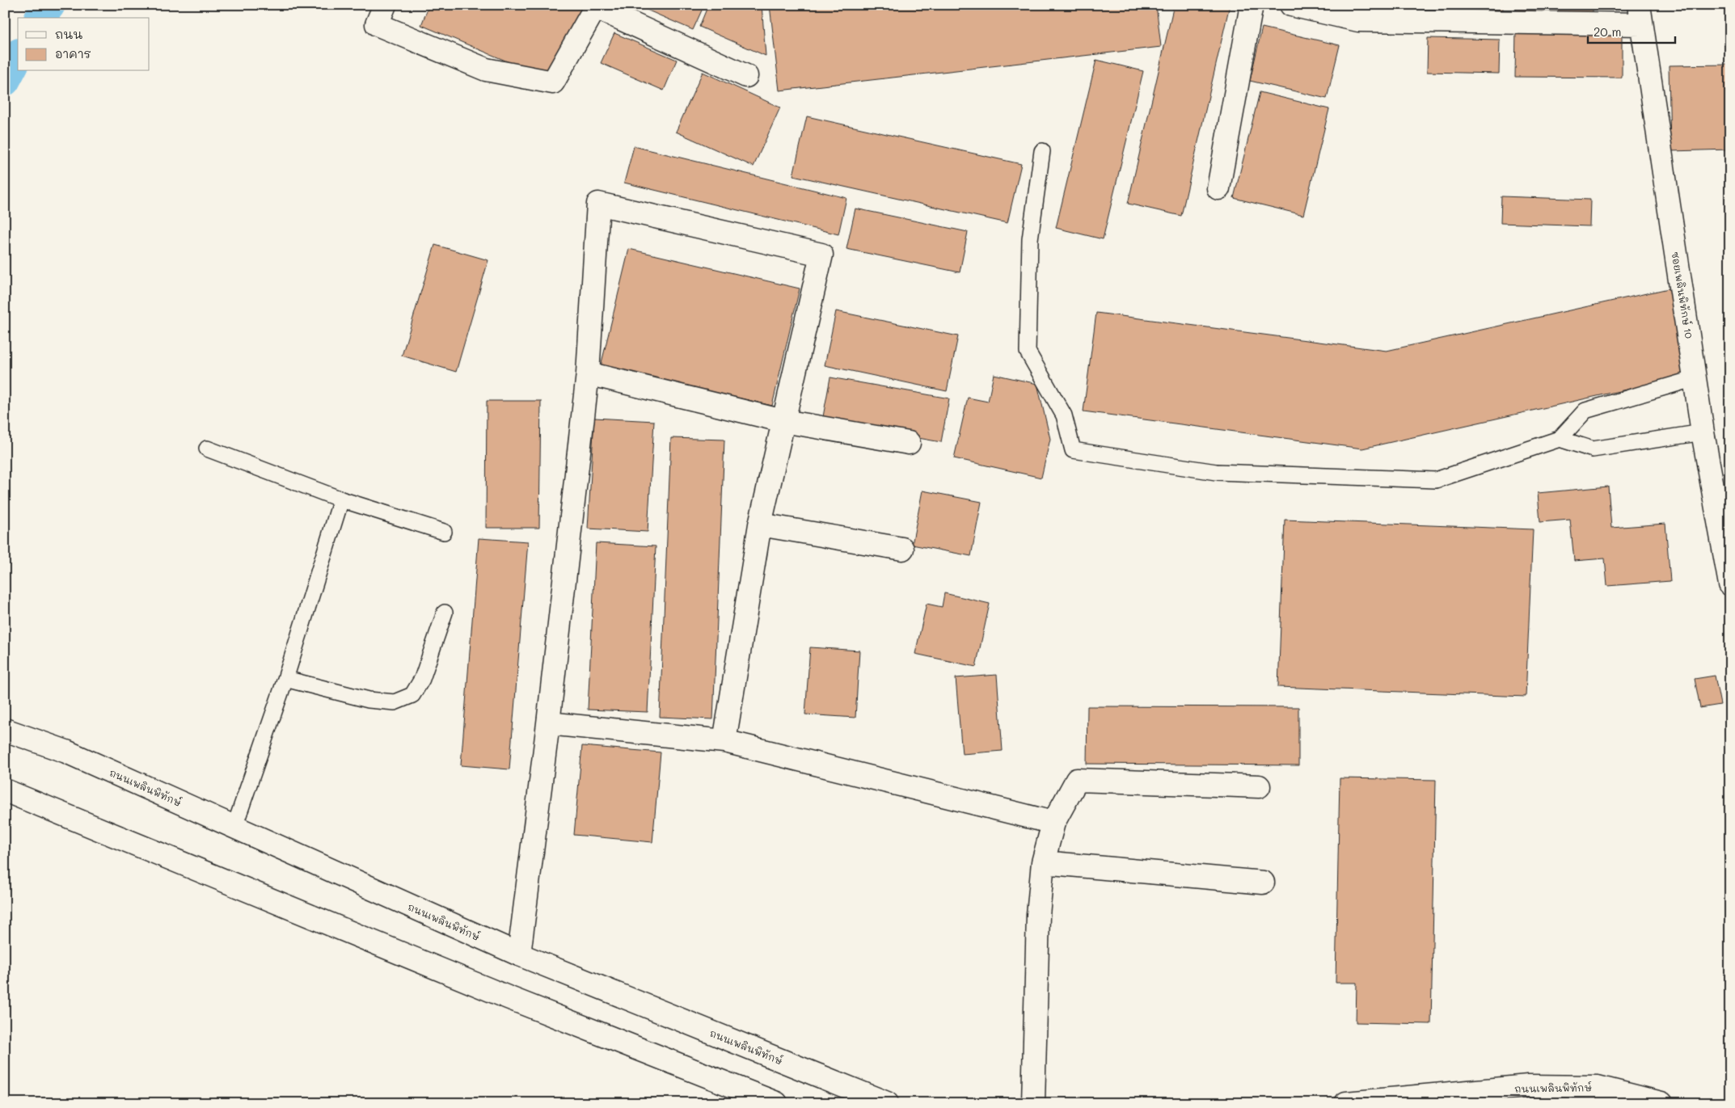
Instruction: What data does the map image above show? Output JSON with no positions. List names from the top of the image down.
{
  "streets": {
    "street": ["ซอยเพลินพิทักษ์ 10", "ถนนเพลินพิทักษ์"]
  },
  "legend": ["ถนน", "อาคาร"],
  "scale_bar": "20 m"
}
